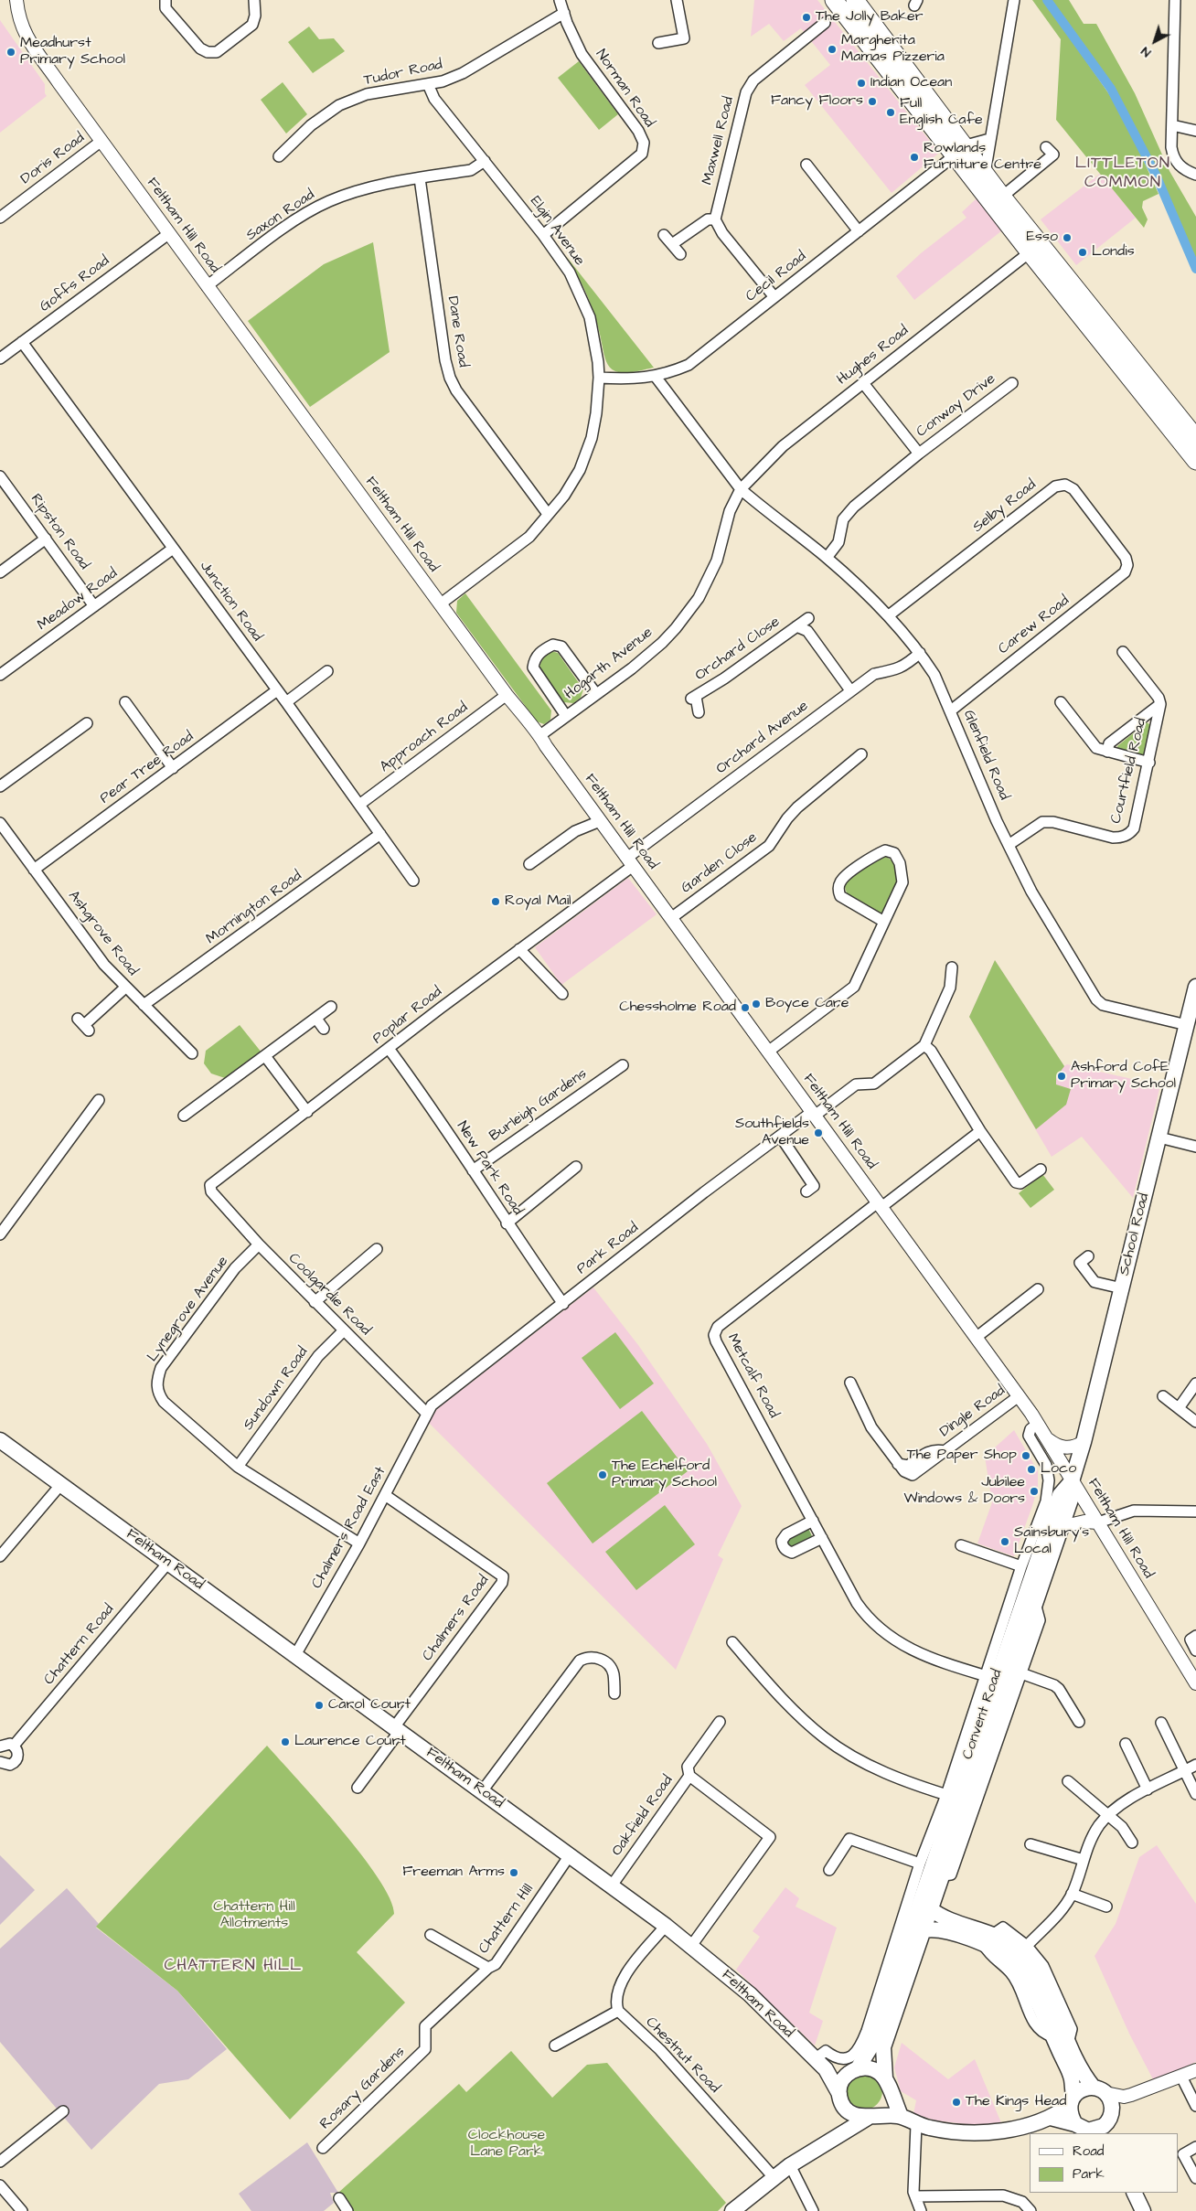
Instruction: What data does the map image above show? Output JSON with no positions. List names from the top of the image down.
{
  "streets": {
    "main road": ["School Road", "Feltham Road", "Convent Road"],
    "street": [
      "Tudor Road",
      "Norman Road",
      "Maxwell Road",
      "Doris Road",
      "Saxon Road",
      "Feltham Hill Road",
      "Elgin Avenue",
      "Cecil Road",
      "Goffs Road",
      "Dane Road",
      "Hughes Road",
      "Conway Drive",
      "Selby Road",
      "Ripston Road",
      "Meadow Road",
      "Junction Road",
      "Carew Road",
      "Orchard Close",
      "Hogarth Avenue",
      "Approach Road",
      "Orchard Avenue",
      "Glenfield Road",
      "Pear Tree Road",
      "Courtfield Road",
      "Garden Close",
      "Mornington Road",
      "Ashgrove Road",
      "Poplar Road",
      "Burleigh Gardens",
      "New Park Road",
      "Park Road",
      "Coolgardie Road",
      "Lynegrove Avenue",
      "Metcalf Road",
      "Sundown Road",
      "Dingle Road",
      "Chalmers Road East",
      "Chalmers Road",
      "Chattern Road",
      "Oakfield Road",
      "Chattern Hill",
      "Chestnut Road",
      "Rosary Gardens"
    ]
  },
  "crossings": [
    ["Tudor Road", "Norman Road"],
    ["Tudor Road", "Elgin Avenue"],
    ["Norman Road", "Elgin Avenue"],
    ["Doris Road", "Feltham Hill Road"],
    ["Saxon Road", "Feltham Hill Road"],
    ["Saxon Road", "Elgin Avenue"],
    ["Saxon Road", "Dane Road"],
    ["Feltham Hill Road", "Elgin Avenue"],
    ["Feltham Hill Road", "Goffs Road"],
    ["Feltham Hill Road", "Hogarth Avenue"],
    ["Feltham Hill Road", "Approach Road"],
    ["Feltham Hill Road", "Orchard Avenue"],
    ["Feltham Hill Road", "Garden Close"],
    ["Feltham Hill Road", "Poplar Road"],
    ["Feltham Hill Road", "School Road"],
    ["Feltham Hill Road", "Park Road"],
    ["Feltham Hill Road", "Metcalf Road"],
    ["Feltham Hill Road", "Dingle Road"],
    ["Feltham Hill Road", "Convent Road"],
    ["Elgin Avenue", "Cecil Road"],
    ["Elgin Avenue", "Dane Road"],
    ["Goffs Road", "Junction Road"],
    ["Hughes Road", "Conway Drive"],
    ["Hughes Road", "Hogarth Avenue"],
    ["Hughes Road", "Glenfield Road"],
    ["Conway Drive", "Glenfield Road"],
    ["Selby Road", "Carew Road"],
    ["Selby Road", "Glenfield Road"],
    ["Ripston Road", "Meadow Road"],
    ["Meadow Road", "Junction Road"],
    ["Junction Road", "Approach Road"],
    ["Junction Road", "Pear Tree Road"],
    ["Junction Road", "Mornington Road"],
    ["Carew Road", "Glenfield Road"],
    ["Orchard Close", "Orchard Avenue"],
    ["Hogarth Avenue", "Glenfield Road"],
    ["Orchard Avenue", "Glenfield Road"],
    ["Orchard Avenue", "Poplar Road"],
    ["Glenfield Road", "Courtfield Road"],
    ["Glenfield Road", "School Road"],
    ["Pear Tree Road", "Ashgrove Road"],
    ["Mornington Road", "Ashgrove Road"],
    ["Poplar Road", "New Park Road"],
    ["Poplar Road", "Coolgardie Road"],
    ["Burleigh Gardens", "New Park Road"],
    ["New Park Road", "Park Road"],
    ["School Road", "Convent Road"],
    ["Park Road", "Coolgardie Road"],
    ["Park Road", "Chalmers Road East"],
    ["Coolgardie Road", "Lynegrove Avenue"],
    ["Coolgardie Road", "Sundown Road"],
    ["Coolgardie Road", "Chalmers Road East"],
    ["Lynegrove Avenue", "Sundown Road"],
    ["Lynegrove Avenue", "Chalmers Road East"],
    ["Metcalf Road", "Convent Road"],
    ["Chalmers Road East", "Feltham Road"],
    ["Chalmers Road East", "Chalmers Road"],
    ["Feltham Road", "Chalmers Road"],
    ["Feltham Road", "Chattern Road"],
    ["Feltham Road", "Convent Road"],
    ["Feltham Road", "Oakfield Road"],
    ["Feltham Road", "Chattern Hill"],
    ["Chattern Hill", "Rosary Gardens"]
  ],
  "districts": ["LITTLETON COMMON", "CHATTERN HILL"],
  "parks": ["Chattern Hill Allotments", "Clockhouse Lane Park"],
  "places": [
    "The Jolly Baker",
    "Margherita Mamas Pizzeria",
    "Meadhurst Primary School",
    "Indian Ocean",
    "Fancy Floors",
    "Full English Cafe",
    "Rowlands Furniture Centre",
    "Esso",
    "Londis",
    "Royal Mail",
    "Boyce Care",
    "Chessholme Road",
    "Ashford CofE Primary School",
    "Southfields Avenue",
    "The Paper Shop",
    "Loco",
    "The Echelford Primary School",
    "Jubilee Windows & Doors",
    "Sainsbury's Local",
    "Carol Court",
    "Laurence Court",
    "Freeman Arms",
    "The Kings Head"
  ],
  "legend": ["Road", "Park"],
  "north": "bottom left"
}
